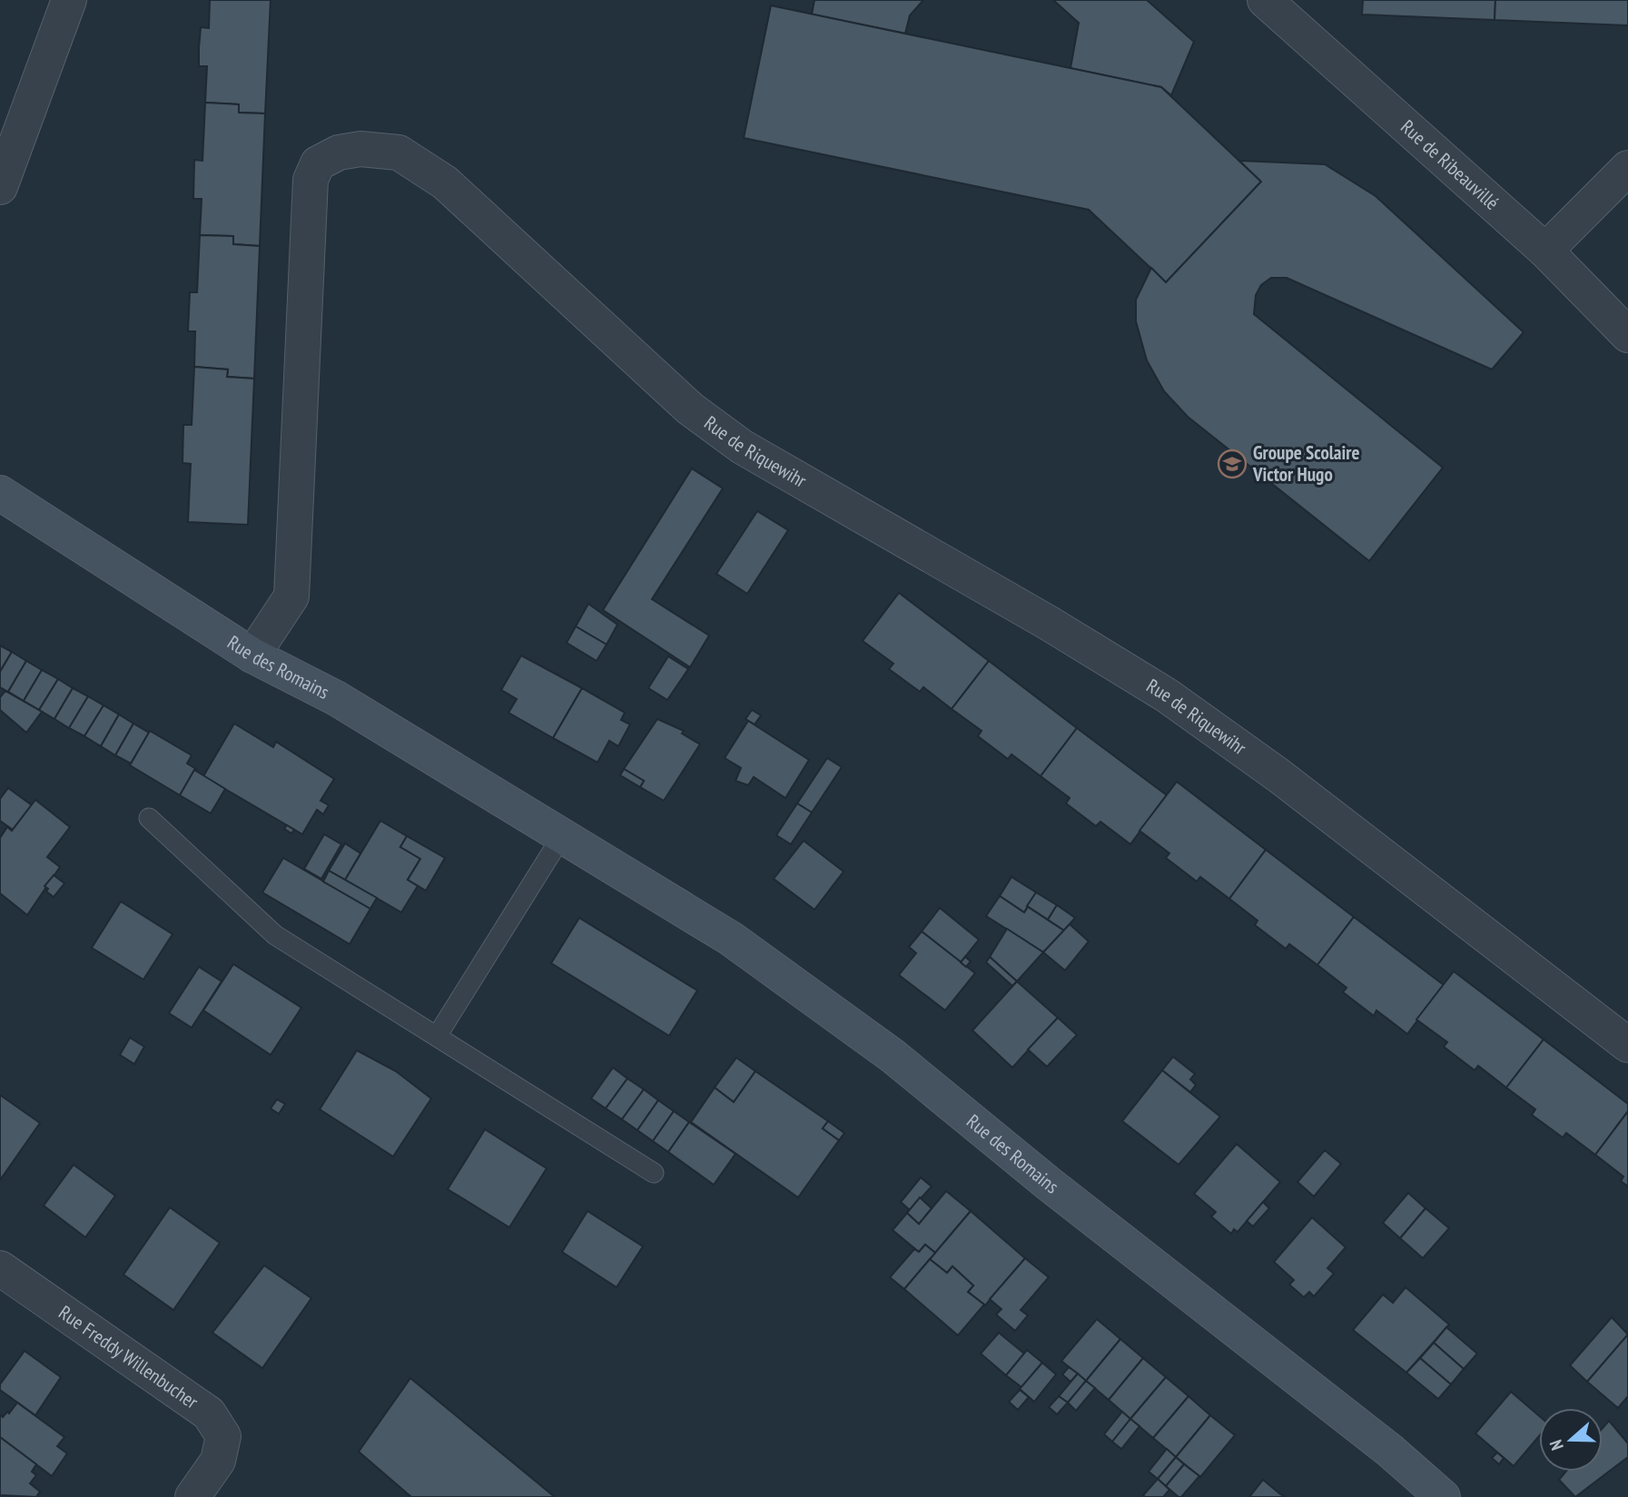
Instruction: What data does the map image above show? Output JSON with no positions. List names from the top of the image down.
{
  "streets": {
    "main road": ["Rue des Romains"],
    "street": ["Rue de Ribeauvillé", "Rue de Riquewihr", "Rue Freddy Willenbucher"]
  },
  "crossings": [
    ["Rue de Riquewihr", "Rue des Romains"]
  ],
  "places": {
    "school or university": ["Groupe Scolaire Victor Hugo"]
  },
  "north": "left"
}
